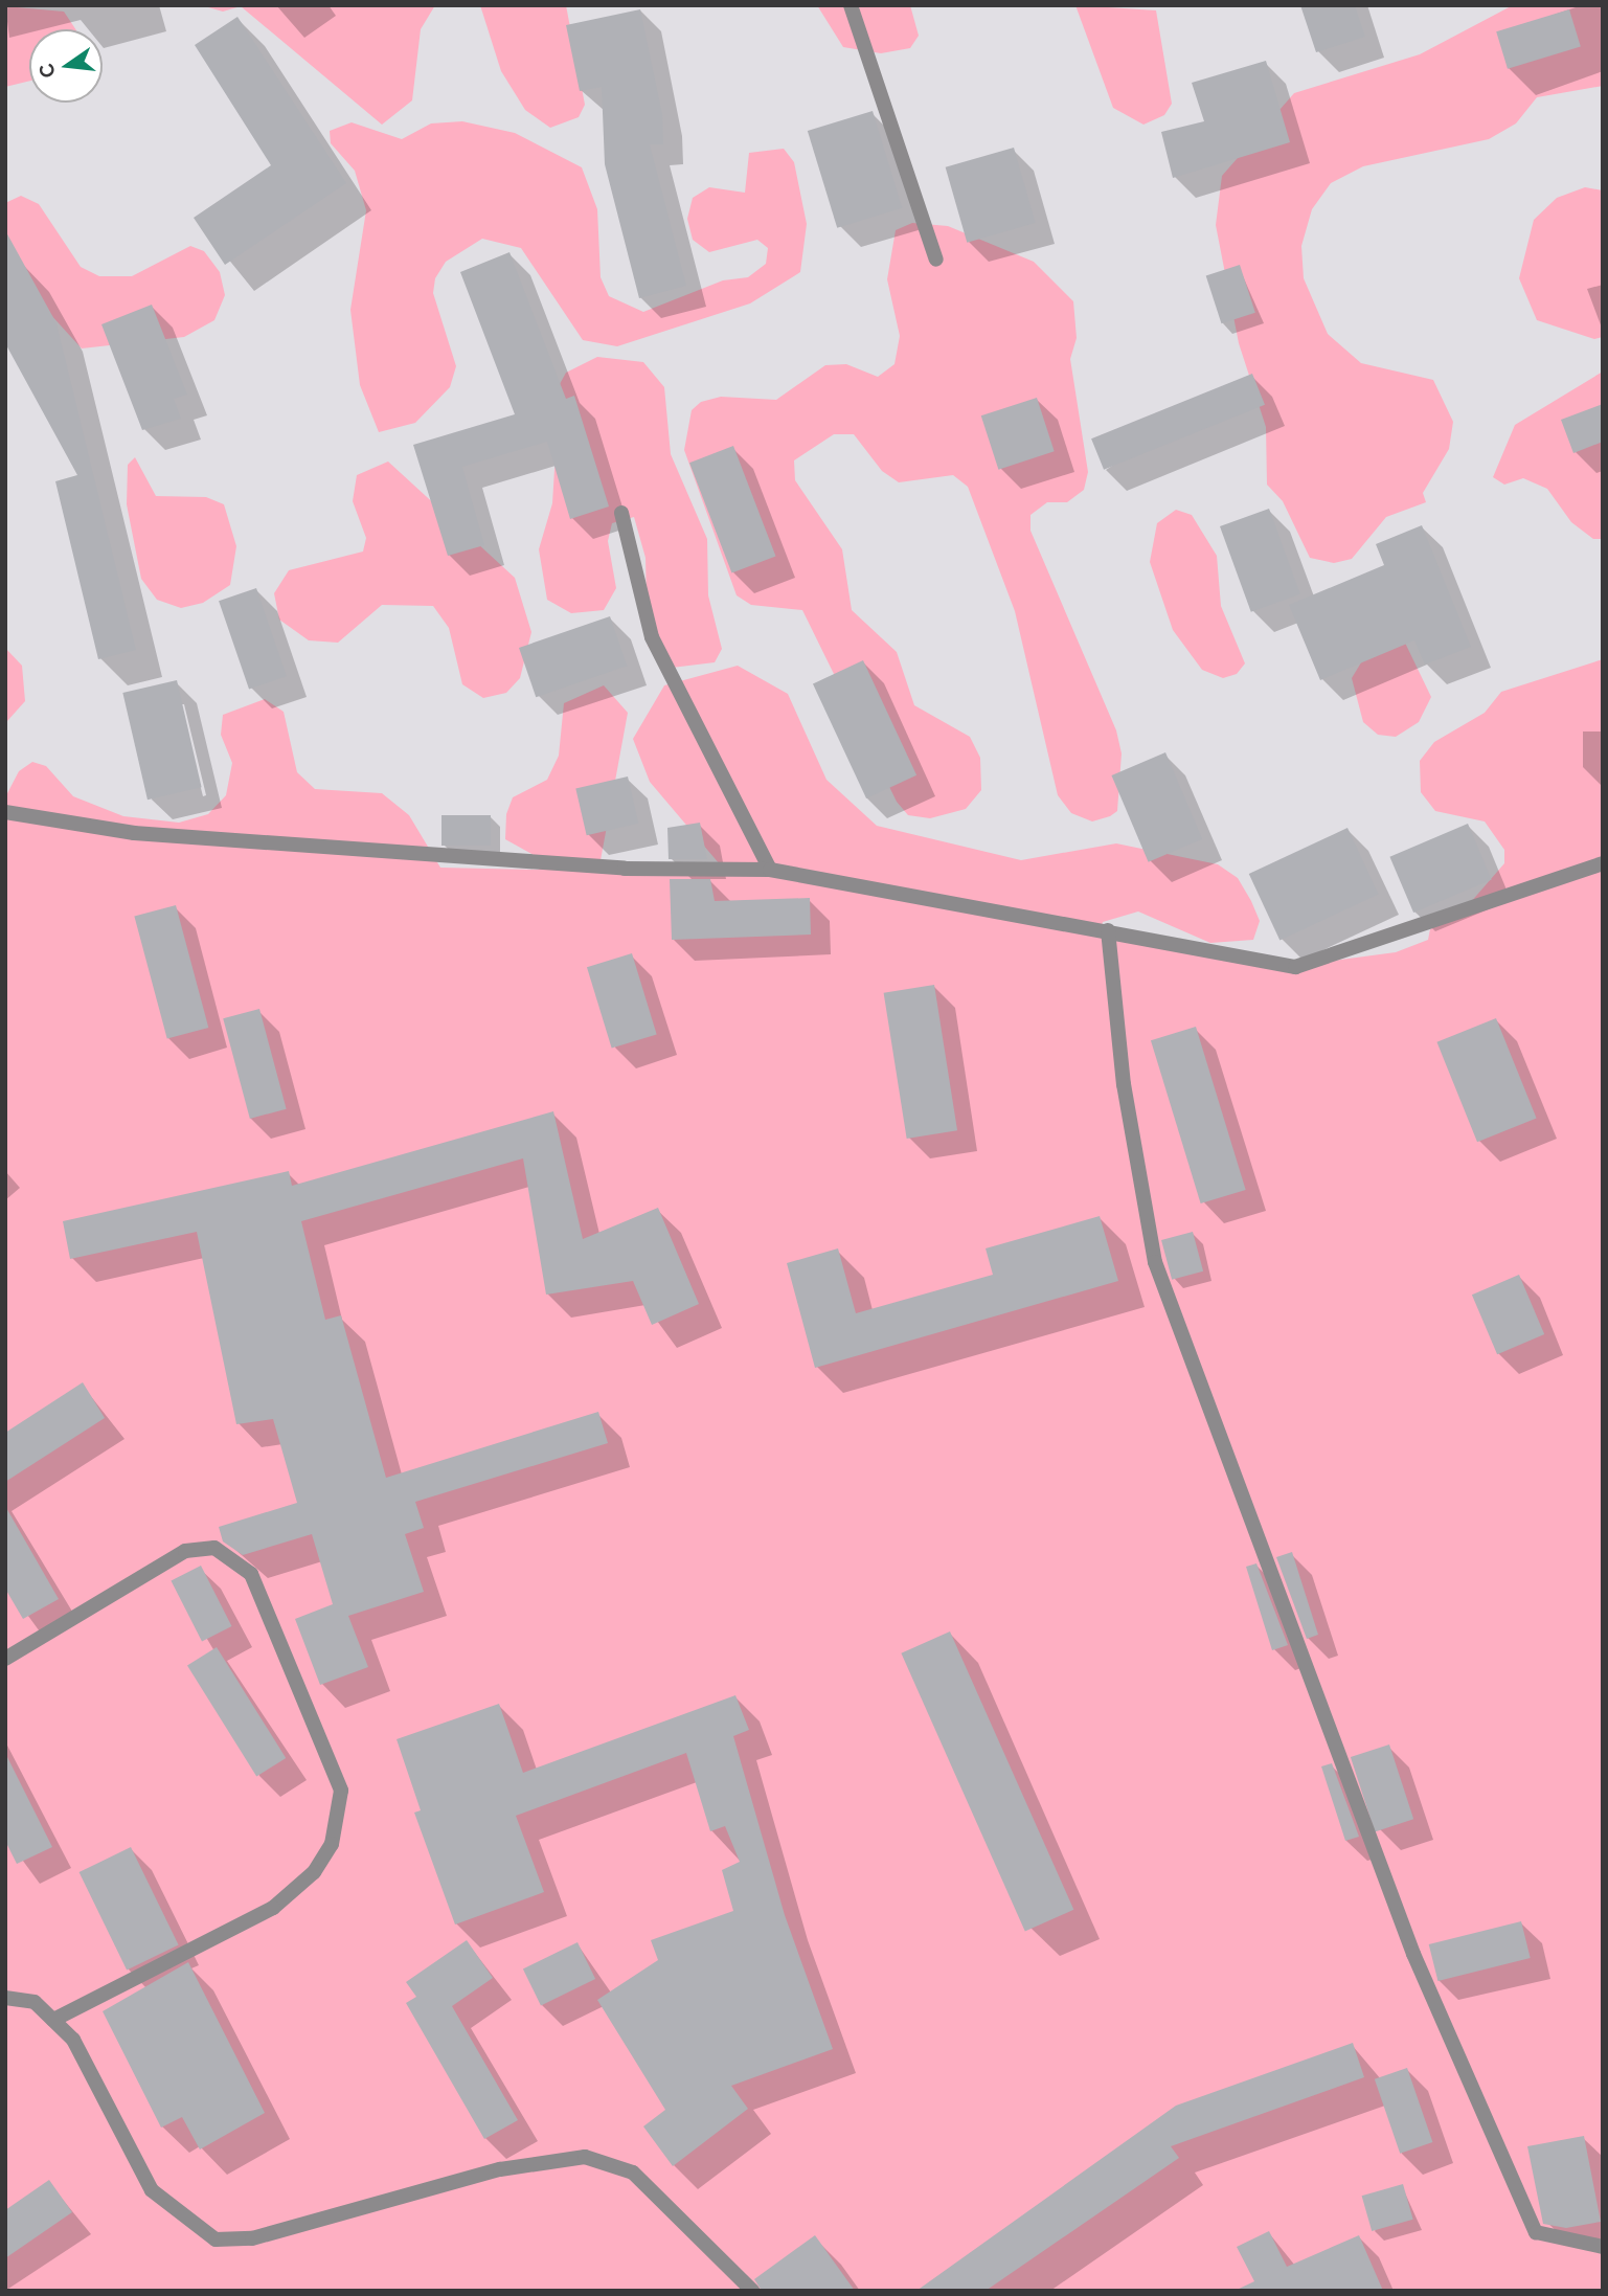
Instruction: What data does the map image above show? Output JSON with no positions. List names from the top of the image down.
{
  "north": "left"
}
